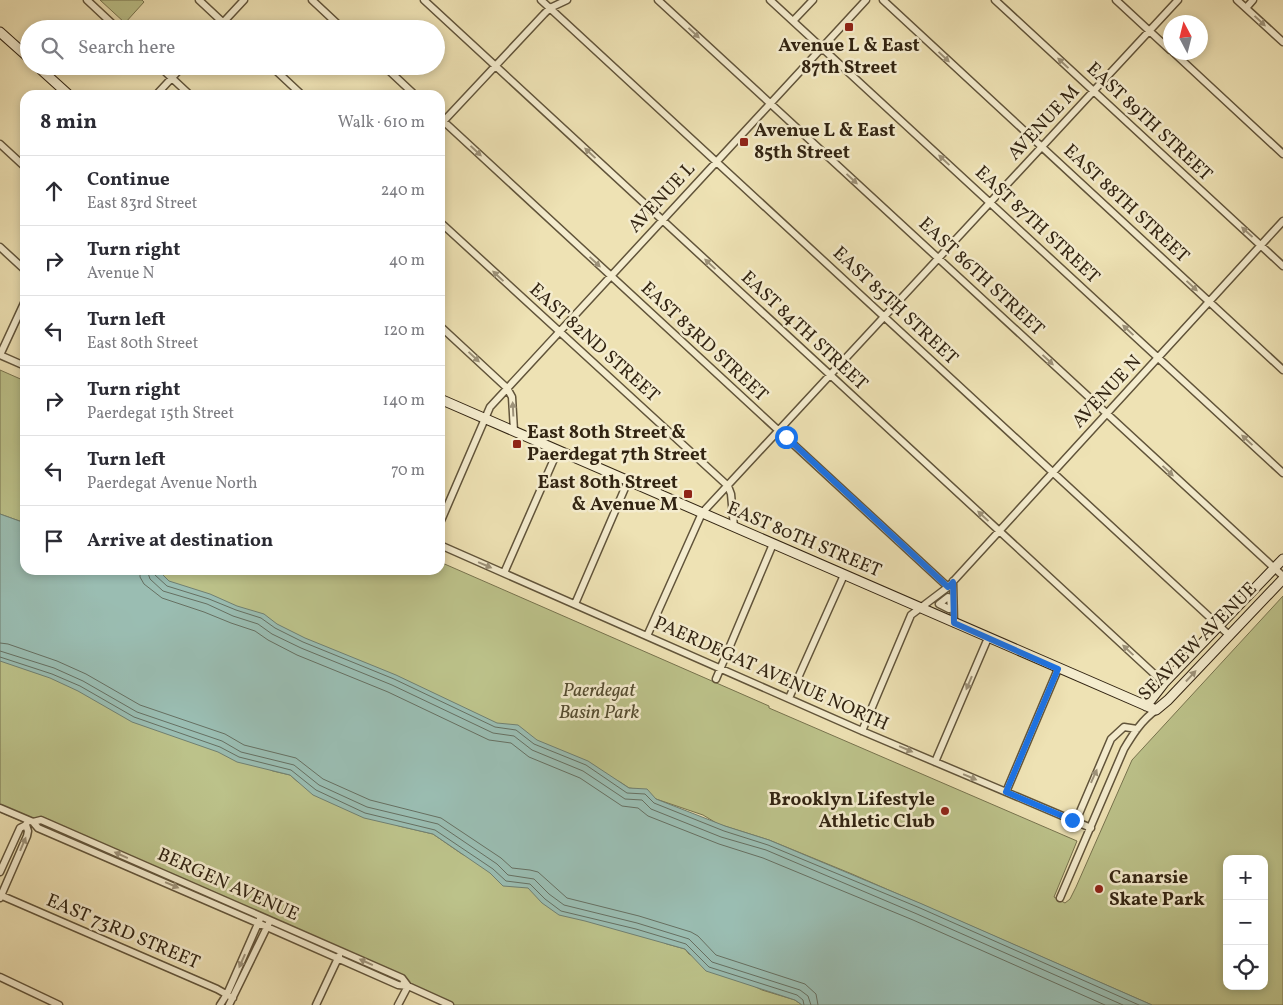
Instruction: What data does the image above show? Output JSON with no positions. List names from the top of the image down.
{
  "streets": {
    "street": [
      "EAST 89TH STREET",
      "AVENUE M",
      "AVENUE L",
      "EAST 88TH STREET",
      "EAST 87TH STREET",
      "EAST 86TH STREET",
      "EAST 85TH STREET",
      "EAST 84TH STREET",
      "EAST 83RD STREET",
      "EAST 82ND STREET",
      "AVENUE N",
      "EAST 80TH STREET",
      "SEAVIEW AVENUE",
      "PAERDEGAT AVENUE NORTH",
      "BERGEN AVENUE",
      "EAST 73RD STREET"
    ]
  },
  "crossings": [
    ["EAST 89TH STREET", "AVENUE M"],
    ["EAST 89TH STREET", "AVENUE N"],
    ["AVENUE M", "EAST 88TH STREET"],
    ["AVENUE M", "EAST 87TH STREET"],
    ["AVENUE M", "EAST 86TH STREET"],
    ["AVENUE M", "EAST 85TH STREET"],
    ["AVENUE M", "EAST 84TH STREET"],
    ["AVENUE M", "EAST 83RD STREET"],
    ["AVENUE M", "EAST 82ND STREET"],
    ["AVENUE M", "EAST 80TH STREET"],
    ["AVENUE M", "PAERDEGAT AVENUE NORTH"],
    ["AVENUE L", "EAST 87TH STREET"],
    ["AVENUE L", "EAST 86TH STREET"],
    ["AVENUE L", "EAST 85TH STREET"],
    ["AVENUE L", "EAST 84TH STREET"],
    ["AVENUE L", "EAST 83RD STREET"],
    ["AVENUE L", "EAST 82ND STREET"],
    ["AVENUE L", "EAST 80TH STREET"],
    ["EAST 88TH STREET", "AVENUE N"],
    ["EAST 87TH STREET", "AVENUE N"],
    ["EAST 86TH STREET", "AVENUE N"],
    ["EAST 86TH STREET", "SEAVIEW AVENUE"],
    ["EAST 85TH STREET", "AVENUE N"],
    ["EAST 85TH STREET", "SEAVIEW AVENUE"],
    ["EAST 84TH STREET", "AVENUE N"],
    ["EAST 84TH STREET", "SEAVIEW AVENUE"],
    ["EAST 83RD STREET", "AVENUE N"],
    ["AVENUE N", "EAST 80TH STREET"],
    ["AVENUE N", "PAERDEGAT AVENUE NORTH"],
    ["EAST 80TH STREET", "SEAVIEW AVENUE"],
    ["SEAVIEW AVENUE", "PAERDEGAT AVENUE NORTH"]
  ],
  "one_way": [
    "EAST 89TH STREET",
    "EAST 88TH STREET",
    "EAST 87TH STREET",
    "EAST 86TH STREET",
    "EAST 84TH STREET",
    "EAST 82ND STREET"
  ],
  "parks": ["Paerdegat Basin Park"],
  "places": {
    "transit": [
      "Avenue L & East 87th Street",
      "Avenue L & East 85th Street",
      "East 80th Street & Paerdegat 7th Street",
      "East 80th Street & Avenue M"
    ],
    "other": ["Brooklyn Lifestyle Athletic Club", "Canarsie Skate Park"]
  },
  "north": "top",
  "page": {
    "search": "Search here",
    "heading": ["8 min", "Walk · 610 m"],
    "list": [
      ["Continue", "East 83rd Street", "240 m"],
      ["Turn right", "Avenue N", "40 m"],
      ["Turn left", "East 80th Street", "120 m"],
      ["Turn right", "Paerdegat 15th Street", "140 m"],
      ["Turn left", "Paerdegat Avenue North", "70 m"],
      "Arrive at destination"
    ],
    "map_buttons": ["+", "−"]
  }
}
